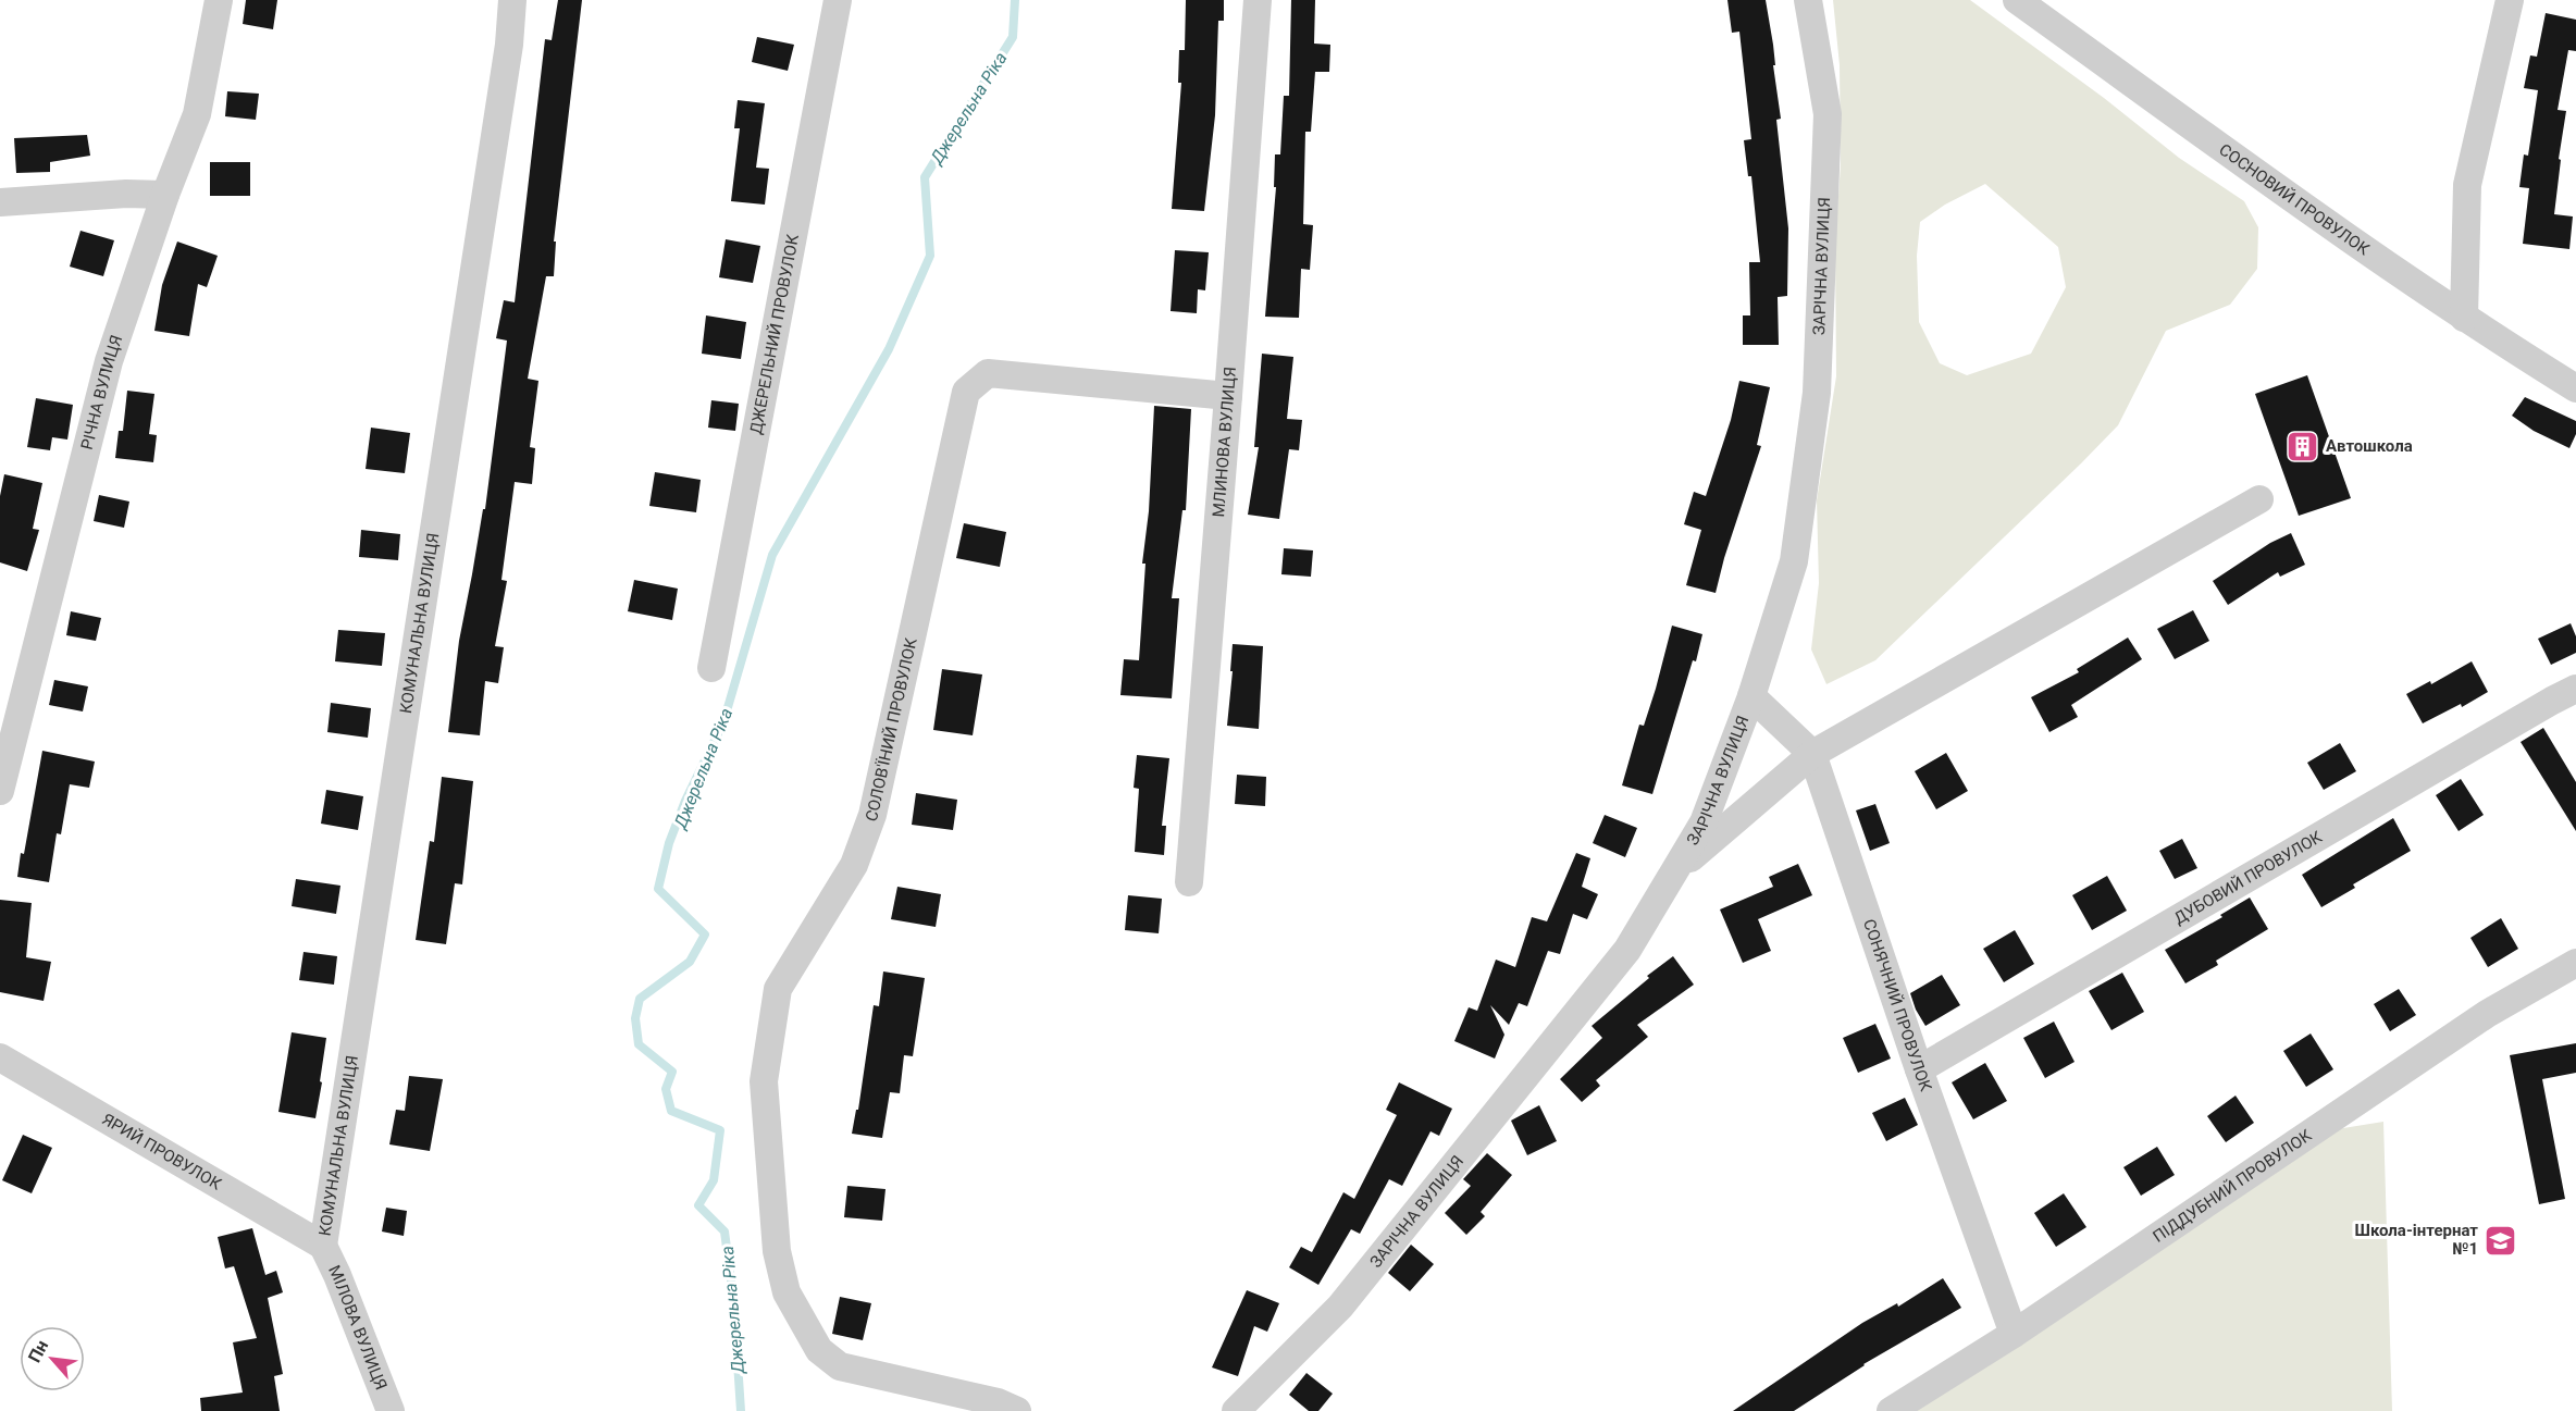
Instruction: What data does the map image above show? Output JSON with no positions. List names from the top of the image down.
{
  "streets": {
    "street": [
      "СОСНОВИЙ ПРОВУЛОК",
      "ЗАРІЧНА ВУЛИЦЯ",
      "ДЖЕРЕЛЬНИЙ ПРОВУЛОК",
      "РІЧНА ВУЛИЦЯ",
      "МЛИНОВА ВУЛИЦЯ",
      "КОМУНАЛЬНА ВУЛИЦЯ",
      "СОЛОВ'ЇНИЙ ПРОВУЛОК",
      "ДУБОВИЙ ПРОВУЛОК",
      "СОНЯЧНИЙ ПРОВУЛОК",
      "ЯРИЙ ПРОВУЛОК",
      "ПІДДУБНИЙ ПРОВУЛОК",
      "МІЛОВА ВУЛИЦЯ"
    ]
  },
  "crossings": [
    ["ЗАРІЧНА ВУЛИЦЯ", "СОНЯЧНИЙ ПРОВУЛОК"],
    ["МЛИНОВА ВУЛИЦЯ", "СОЛОВ'ЇНИЙ ПРОВУЛОК"],
    ["КОМУНАЛЬНА ВУЛИЦЯ", "ЯРИЙ ПРОВУЛОК"],
    ["КОМУНАЛЬНА ВУЛИЦЯ", "МІЛОВА ВУЛИЦЯ"],
    ["ДУБОВИЙ ПРОВУЛОК", "СОНЯЧНИЙ ПРОВУЛОК"],
    ["СОНЯЧНИЙ ПРОВУЛОК", "ПІДДУБНИЙ ПРОВУЛОК"],
    ["ЯРИЙ ПРОВУЛОК", "МІЛОВА ВУЛИЦЯ"]
  ],
  "water": ["Джерельна Ріка"],
  "places": {
    "building": ["Автошкола"],
    "school or university": ["Школа-інтернат №1"]
  },
  "north": "top left"
}
